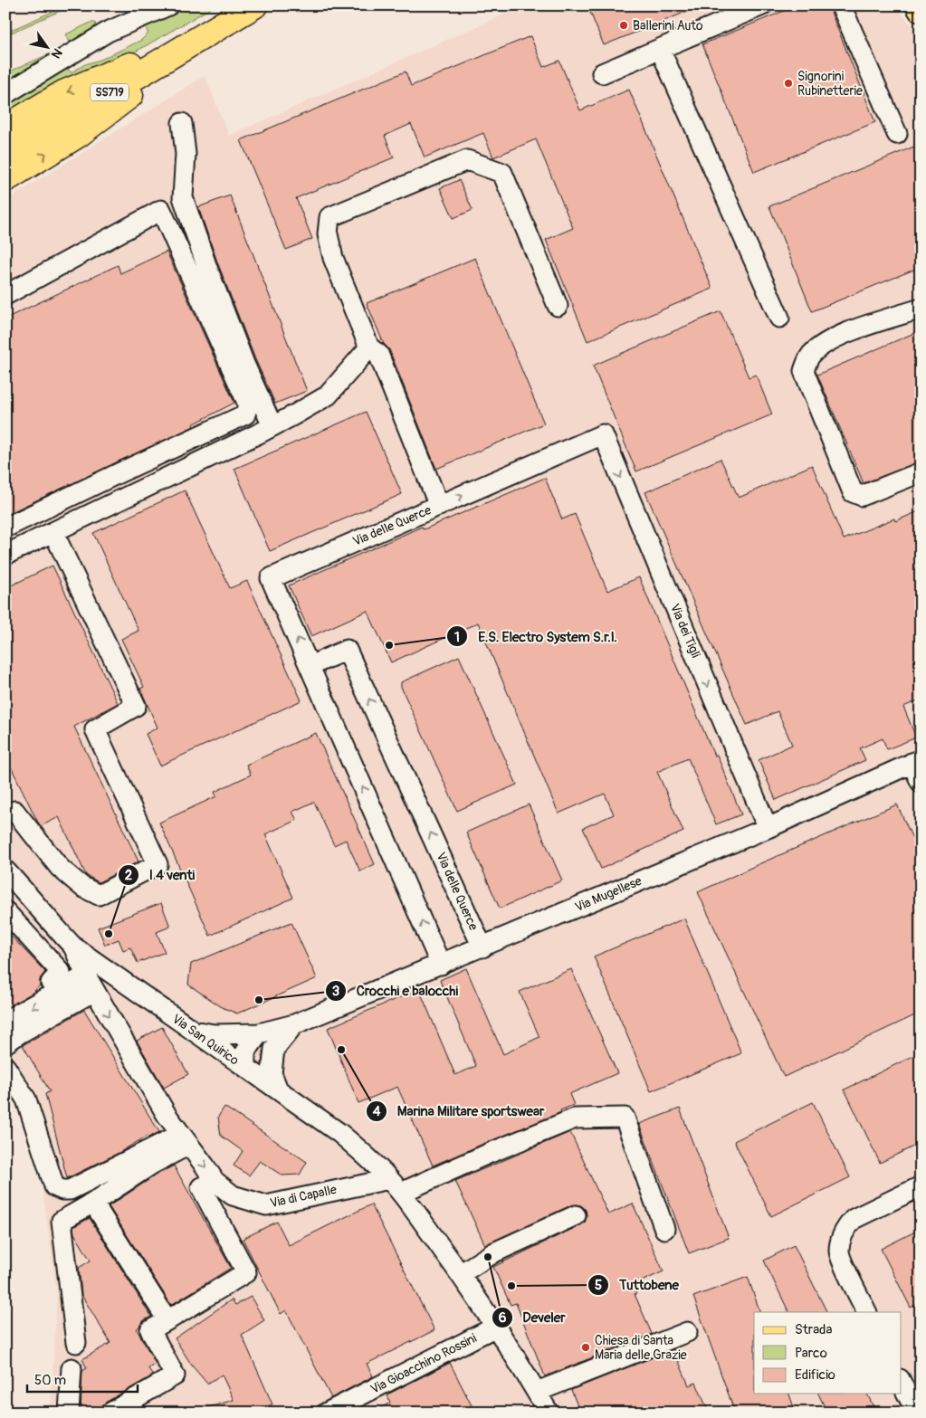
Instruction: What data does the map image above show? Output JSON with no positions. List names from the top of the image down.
{
  "streets": {
    "highway": ["SS719"],
    "street": [
      "Via delle Querce",
      "Via dei Tigli",
      "Via Mugellese",
      "Via San Quirico",
      "Via di Capalle",
      "Via Gioacchino Rossini"
    ]
  },
  "crossings": [
    ["Via delle Querce", "Via dei Tigli"],
    ["Via delle Querce", "Via Mugellese"],
    ["Via dei Tigli", "Via Mugellese"],
    ["Via Mugellese", "Via San Quirico"],
    ["Via San Quirico", "Via di Capalle"]
  ],
  "one_way": ["Via dei Tigli"],
  "places": [
    "Ballerini Auto",
    "Signorini Rubinetterie",
    "E.S. Electro System S.r.l.",
    "I 4 venti",
    "Crocchi e balocchi",
    "Marina Militare sportswear",
    "Develer",
    "Tuttobene",
    "Chiesa di Santa Maria delle Grazie"
  ],
  "legend": ["Strada", "Parco", "Edificio"],
  "scale_bar": "50 m",
  "north": "bottom right"
}
